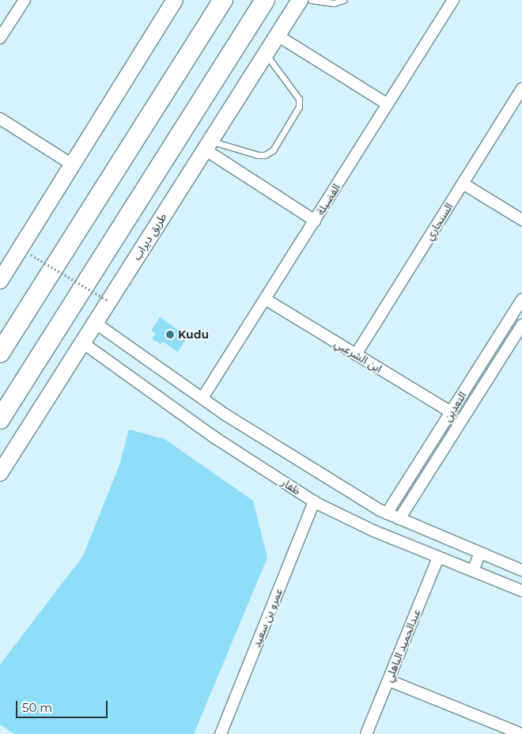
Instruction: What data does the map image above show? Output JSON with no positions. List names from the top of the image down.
{
  "streets": {
    "main road": ["طريق ديراب"],
    "street": [
      "الفضيلة",
      "السنجاري",
      "ابن الشرعبي",
      "التعدين",
      "ظفار",
      "عمرو بن سعيد",
      "عبدالحميد الباهلي"
    ]
  },
  "crossings": [
    ["الفضيلة", "ابن الشرعبي"],
    ["السنجاري", "ابن الشرعبي"],
    ["طريق ديراب", "ظفار"],
    ["ابن الشرعبي", "التعدين"],
    ["ظفار", "عمرو بن سعيد"],
    ["ظفار", "عبدالحميد الباهلي"]
  ],
  "places": ["Kudu"],
  "scale_bar": "50 m"
}
